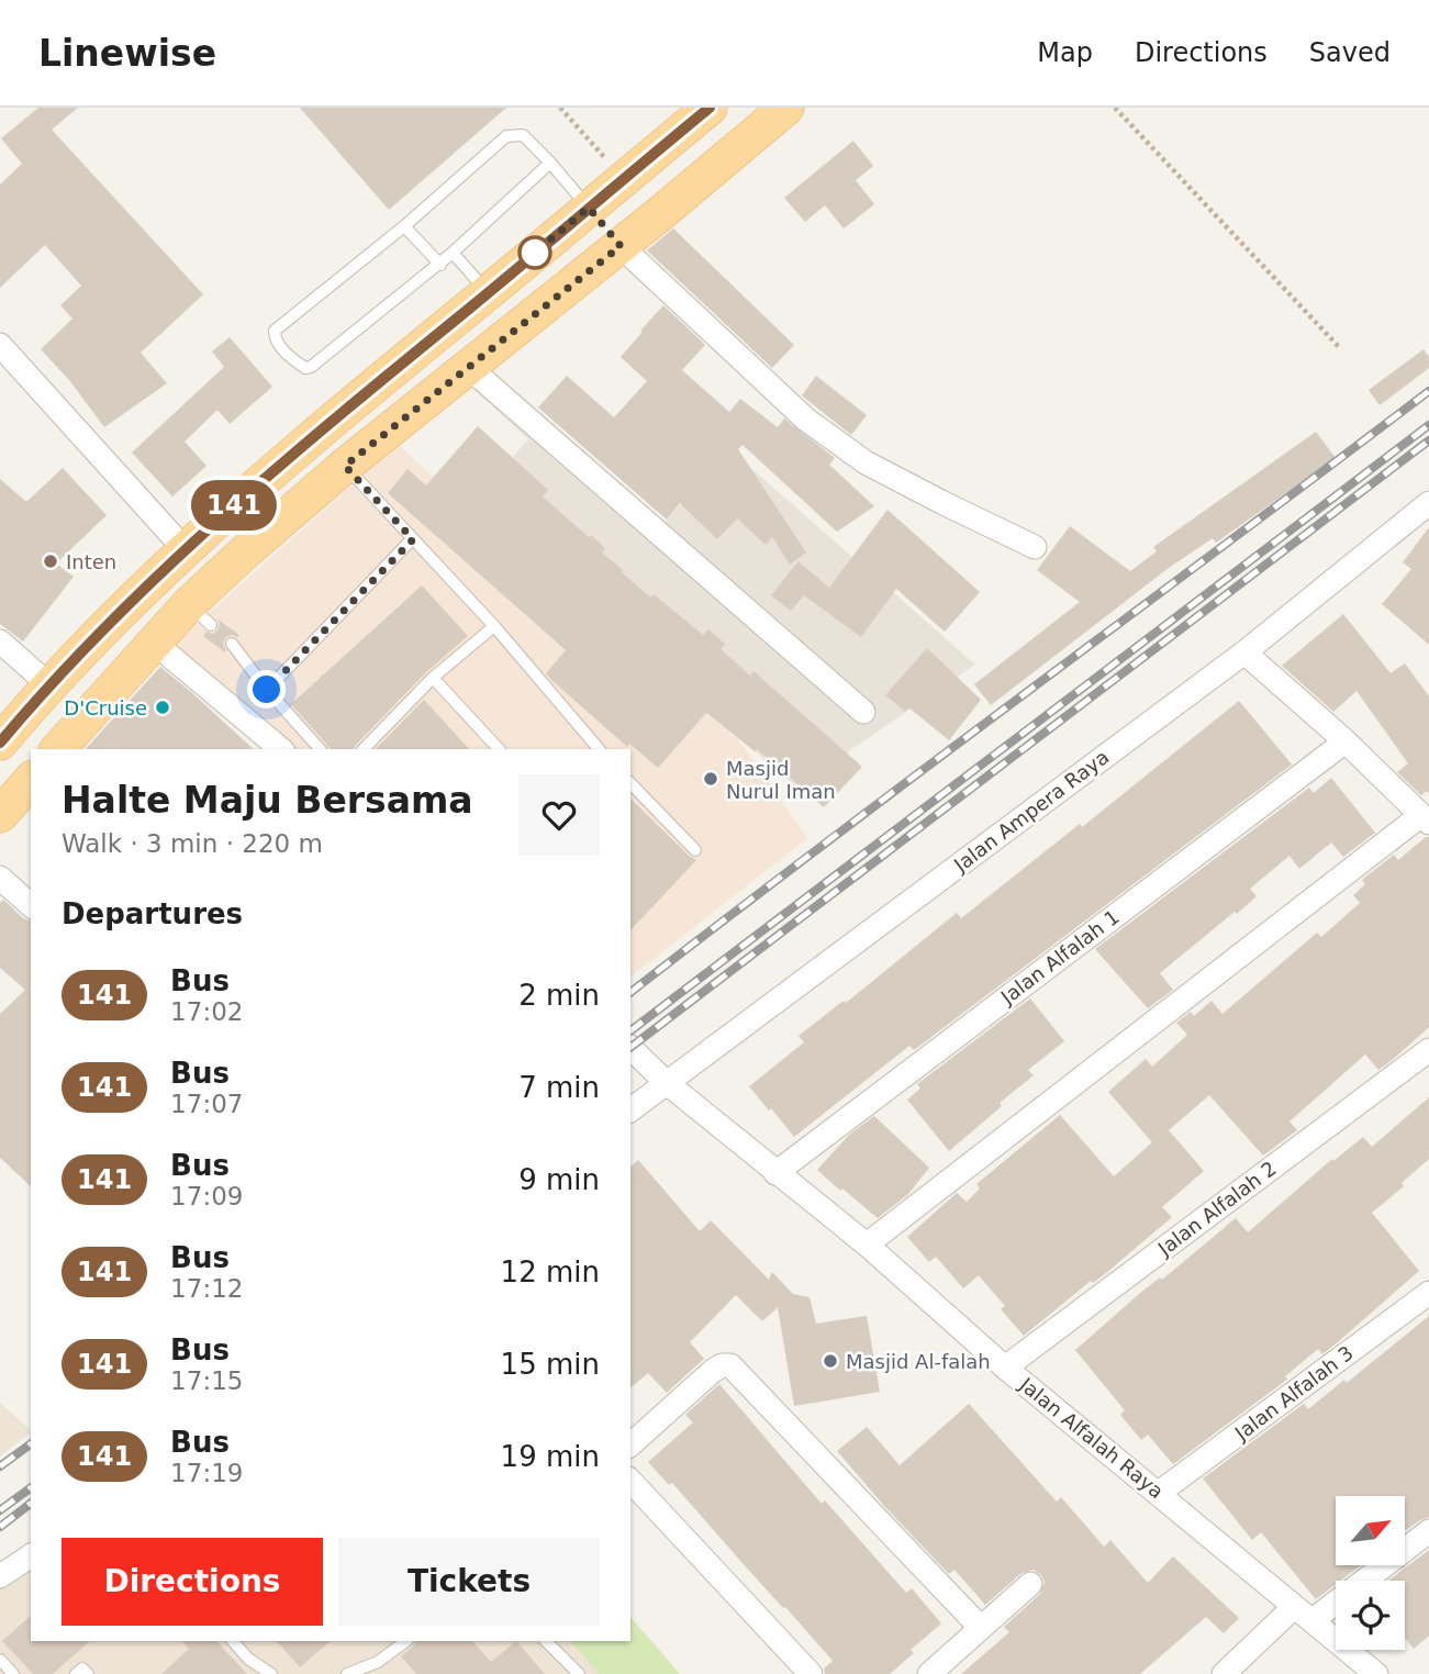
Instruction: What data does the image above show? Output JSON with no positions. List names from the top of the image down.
{
  "streets": {
    "street": [
      "Jalan Ampera Raya",
      "Jalan Alfalah 1",
      "Jalan Alfalah 2",
      "Jalan Alfalah 3",
      "Jalan Alfalah Raya"
    ]
  },
  "crossings": [
    ["Jalan Ampera Raya", "Jalan Alfalah Raya"],
    ["Jalan Alfalah 1", "Jalan Alfalah Raya"],
    ["Jalan Alfalah 2", "Jalan Alfalah Raya"],
    ["Jalan Alfalah 3", "Jalan Alfalah Raya"]
  ],
  "places": [
    "Inten",
    "D'Cruise",
    "Masjid Nurul Iman",
    "Masjid Al-falah"
  ],
  "lines": ["bus line 141"],
  "north": "top right",
  "page": {
    "header": "Linewise",
    "nav": ["Map", "Directions", "Saved"],
    "on_map": "141",
    "heading": [
      ["Halte Maju Bersama", "Walk · 3 min · 220 m"],
      "Departures"
    ],
    "list": [
      {
        "mark": "141",
        "name": "Bus",
        "note": "17:02",
        "value": "2 min"
      },
      {
        "mark": "141",
        "name": "Bus",
        "note": "17:07",
        "value": "7 min"
      },
      {
        "mark": "141",
        "name": "Bus",
        "note": "17:09",
        "value": "9 min"
      },
      {
        "mark": "141",
        "name": "Bus",
        "note": "17:12",
        "value": "12 min"
      },
      {
        "mark": "141",
        "name": "Bus",
        "note": "17:15",
        "value": "15 min"
      },
      {
        "mark": "141",
        "name": "Bus",
        "note": "17:19",
        "value": "19 min"
      }
    ],
    "buttons": ["Directions", "Tickets"]
  }
}
